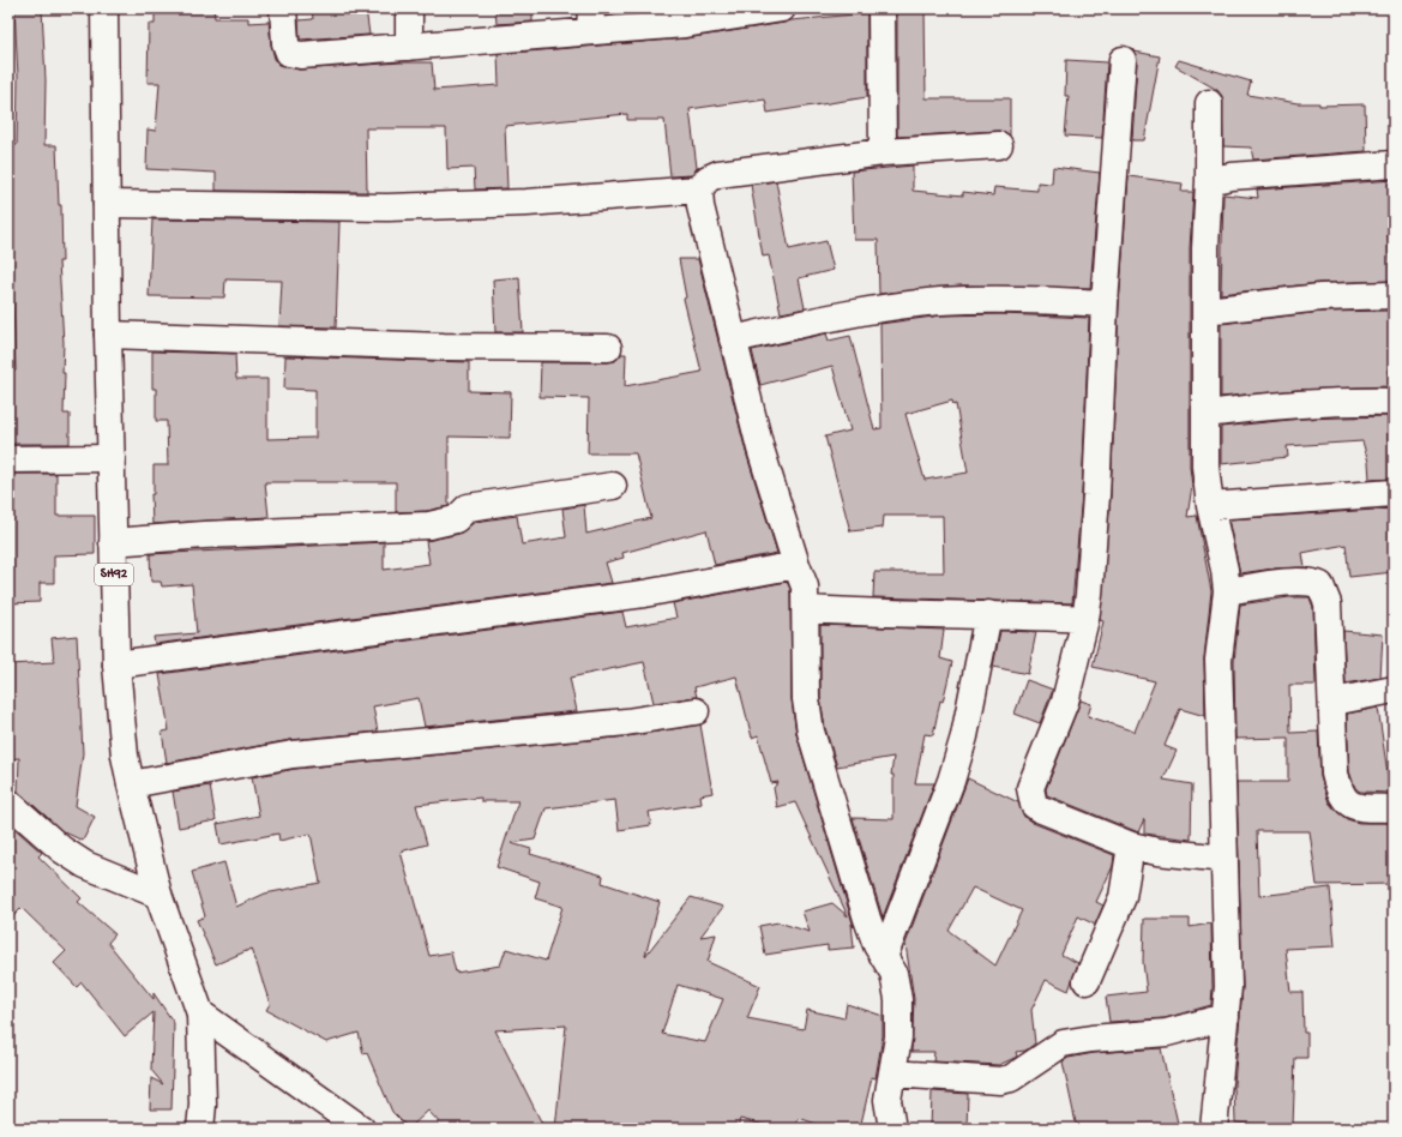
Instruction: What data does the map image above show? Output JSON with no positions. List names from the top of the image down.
{
  "streets": {
    "street": ["SH92"]
  }
}
